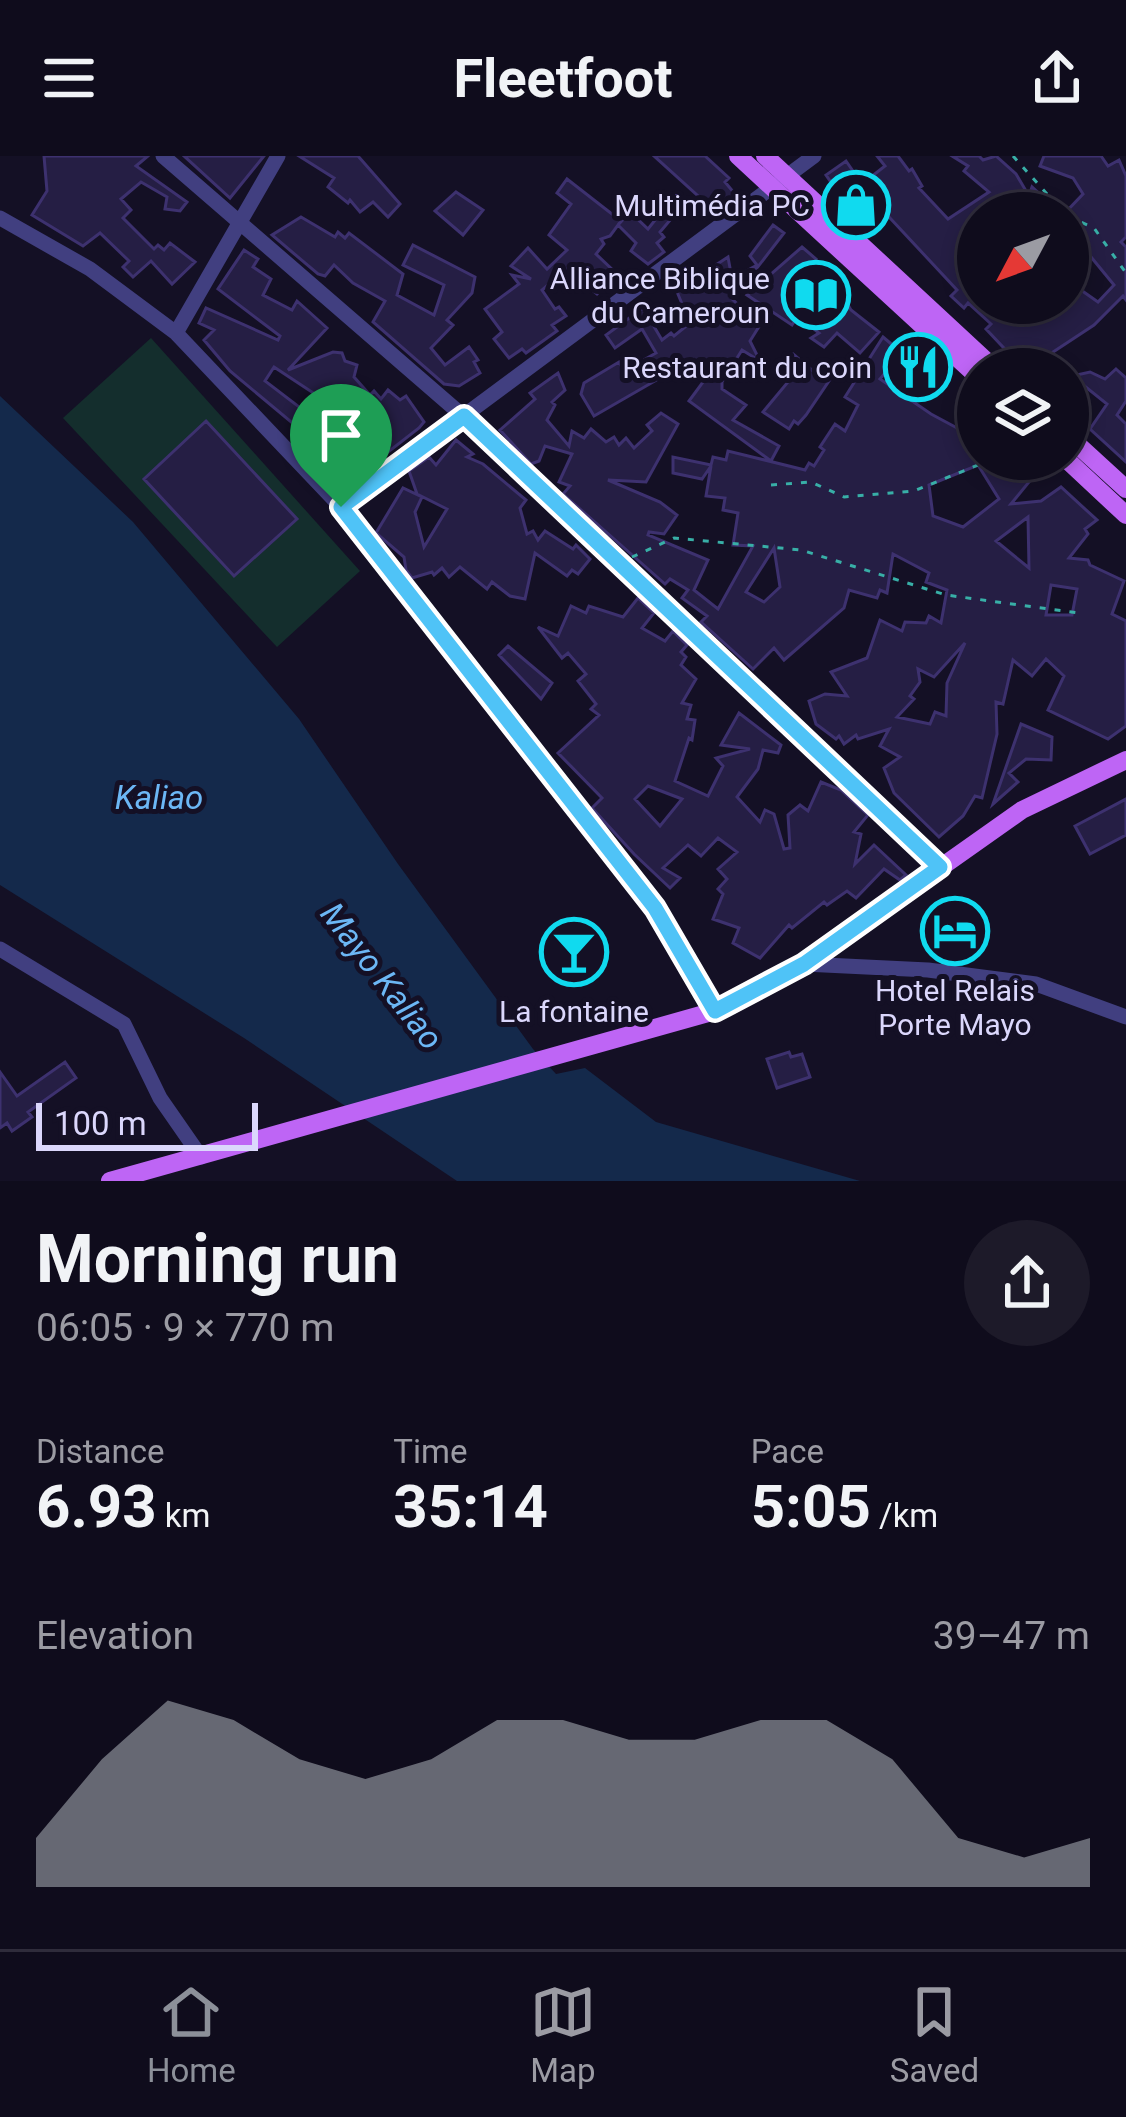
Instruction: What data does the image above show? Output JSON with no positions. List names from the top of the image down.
{
  "water": ["Kaliao", "Mayo Kaliao"],
  "places": {
    "shop": ["Multimédia PC"],
    "library": ["Alliance Biblique du Cameroun"],
    "restaurant": ["Restaurant du coin"],
    "hotel": ["Hotel Relais Porte Mayo"],
    "bar": ["La fontaine"]
  },
  "scale_bar": "100 m",
  "north": "bottom left",
  "page": {
    "header": "Fleetfoot",
    "scale": "100 m",
    "heading": ["Morning run", "06:05 · 9 × 770 m"],
    "stats": [
      ["Distance", "6.93 km"],
      ["Time", "35:14"],
      ["Pace", "5:05 /km"]
    ],
    "chart": ["Elevation", "39–47 m"],
    "tabs": ["Home", "Map", "Saved"]
  }
}
